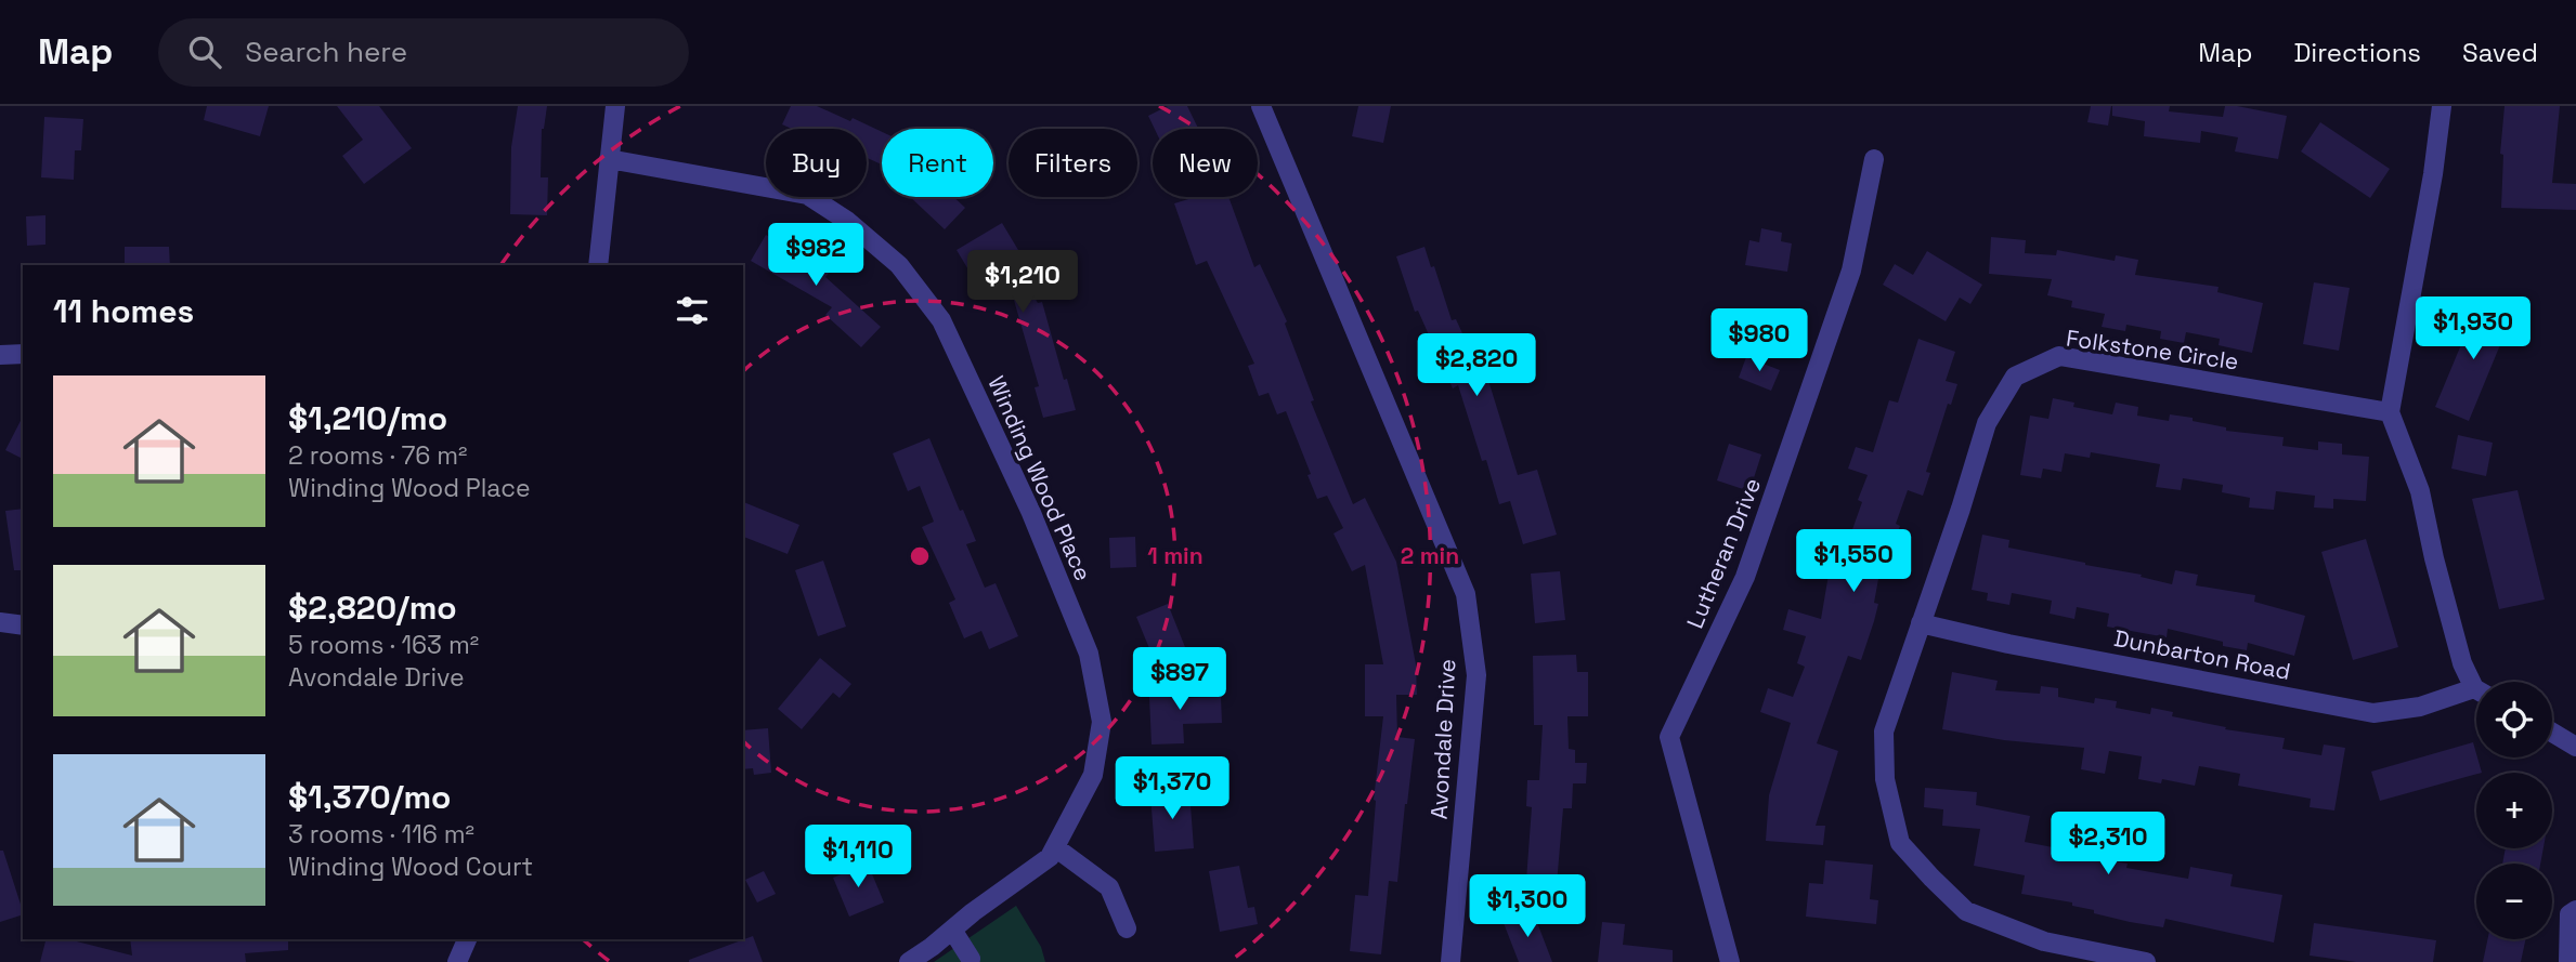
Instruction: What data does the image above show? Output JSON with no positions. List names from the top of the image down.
{
  "streets": {
    "street": [
      "Folkstone Circle",
      "Winding Wood Place",
      "Lutheran Drive",
      "Dunbarton Road",
      "Avondale Drive"
    ]
  },
  "crossings": [
    ["Folkstone Circle", "Dunbarton Road"]
  ],
  "page": {
    "header": "Map",
    "search": "Search here",
    "nav": ["Map", "Directions", "Saved"],
    "chip": [
      "Buy",
      "Rent",
      "Filters",
      "New"
    ],
    "price": [
      "$982",
      "$1,210",
      "$1,930",
      "$980",
      "$2,820",
      "$1,550",
      "$897",
      "$1,370",
      "$2,310",
      "$1,110",
      "$1,300"
    ],
    "heading": "11 homes",
    "list": [
      {
        "name": "$1,210/mo",
        "note": "2 rooms · 76 m² · Winding Wood Place"
      },
      {
        "name": "$2,820/mo",
        "note": "5 rooms · 163 m² · Avondale Drive"
      },
      {
        "name": "$1,370/mo",
        "note": "3 rooms · 116 m² · Winding Wood Court"
      }
    ],
    "map_buttons": ["+", "−"]
  },
  "rings": ["1 min", "2 min"]
}
